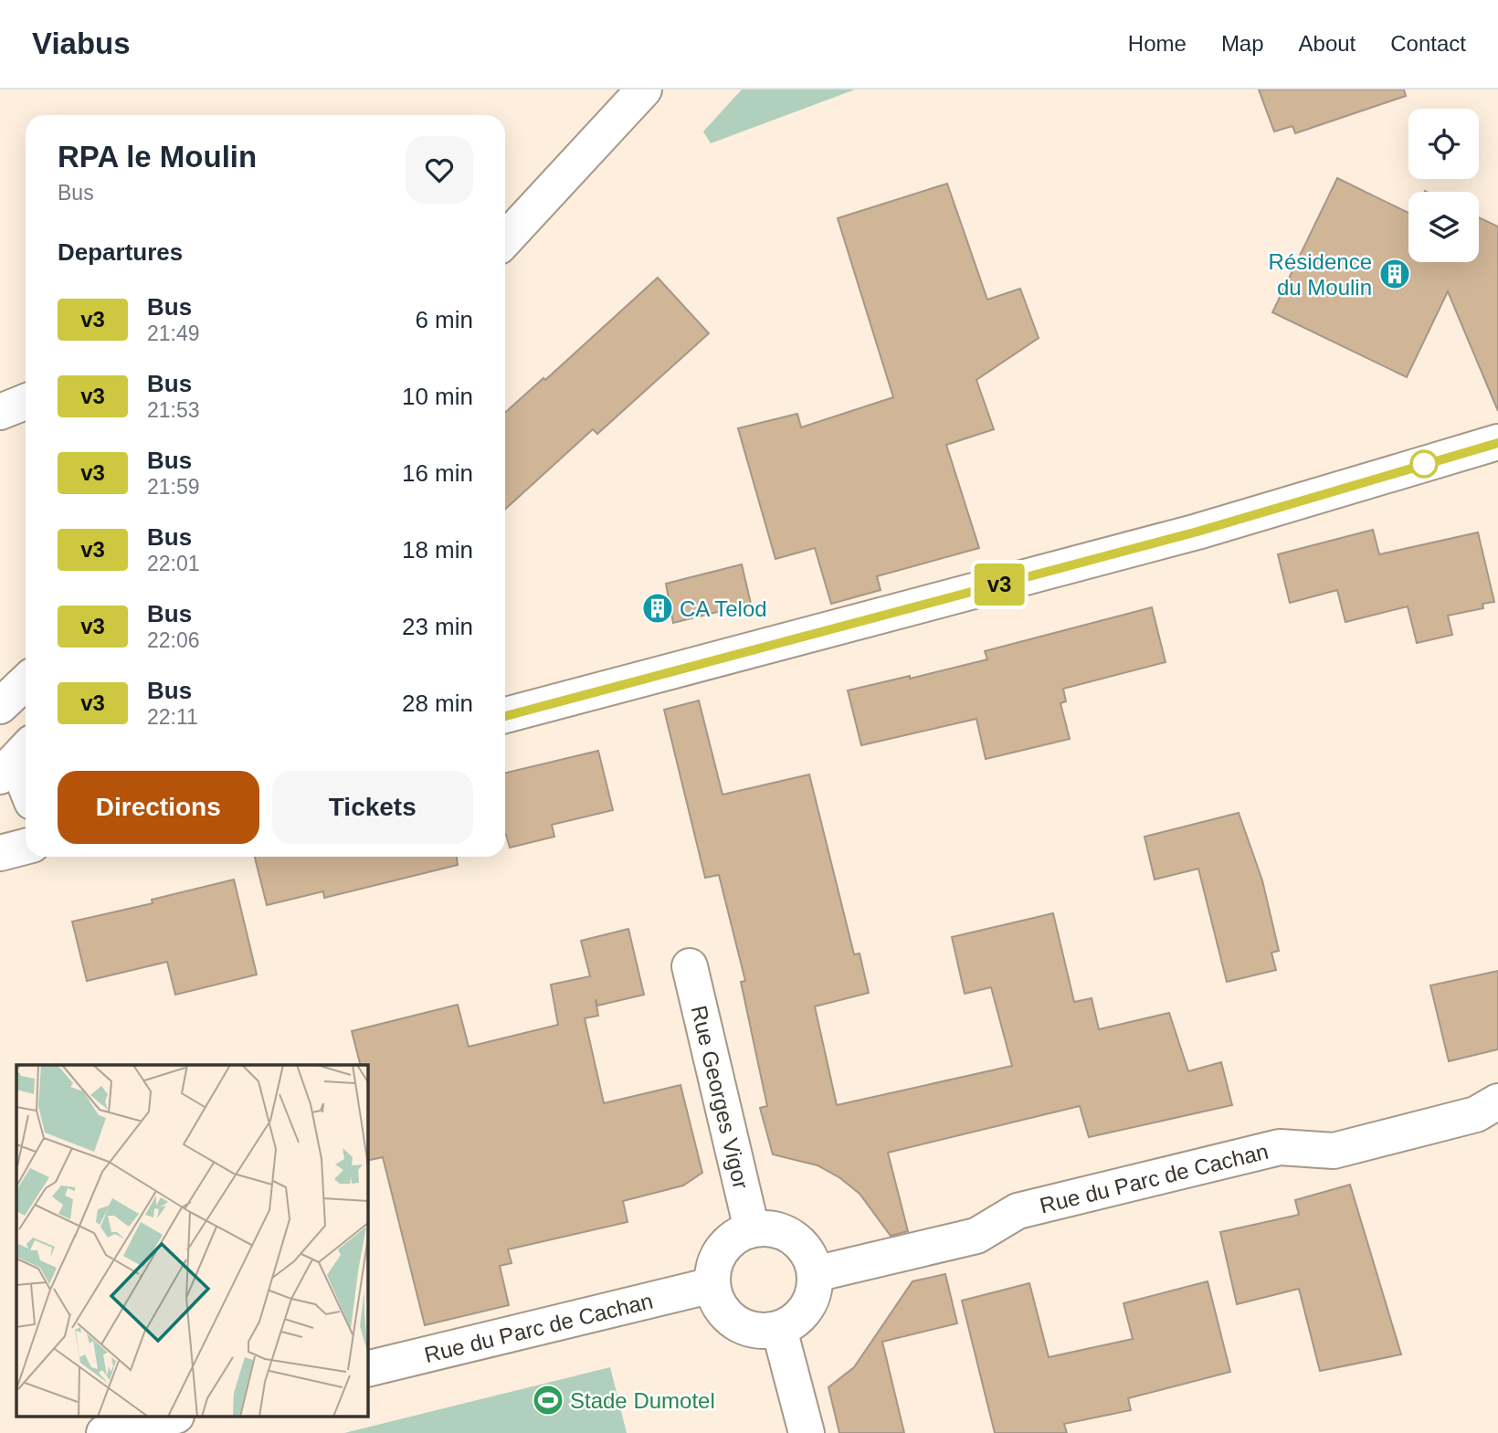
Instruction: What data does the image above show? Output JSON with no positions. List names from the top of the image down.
{
  "streets": {
    "street": ["Rue Georges Vigor", "Rue du Parc de Cachan"]
  },
  "crossings": [
    ["Rue Georges Vigor", "Rue du Parc de Cachan"]
  ],
  "places": {
    "building": ["Résidence du Moulin", "CA Telod"],
    "sports": ["Stade Dumotel"]
  },
  "lines": ["bus line v3"],
  "page": {
    "header": "Viabus",
    "nav": [
      "Home",
      "Map",
      "About",
      "Contact"
    ],
    "on_map": "v3",
    "heading": [
      ["RPA le Moulin", "Bus"],
      "Departures"
    ],
    "list": [
      {
        "mark": "v3",
        "name": "Bus",
        "note": "21:49",
        "value": "6 min"
      },
      {
        "mark": "v3",
        "name": "Bus",
        "note": "21:53",
        "value": "10 min"
      },
      {
        "mark": "v3",
        "name": "Bus",
        "note": "21:59",
        "value": "16 min"
      },
      {
        "mark": "v3",
        "name": "Bus",
        "note": "22:01",
        "value": "18 min"
      },
      {
        "mark": "v3",
        "name": "Bus",
        "note": "22:06",
        "value": "23 min"
      },
      {
        "mark": "v3",
        "name": "Bus",
        "note": "22:11",
        "value": "28 min"
      }
    ],
    "buttons": ["Directions", "Tickets"]
  }
}
